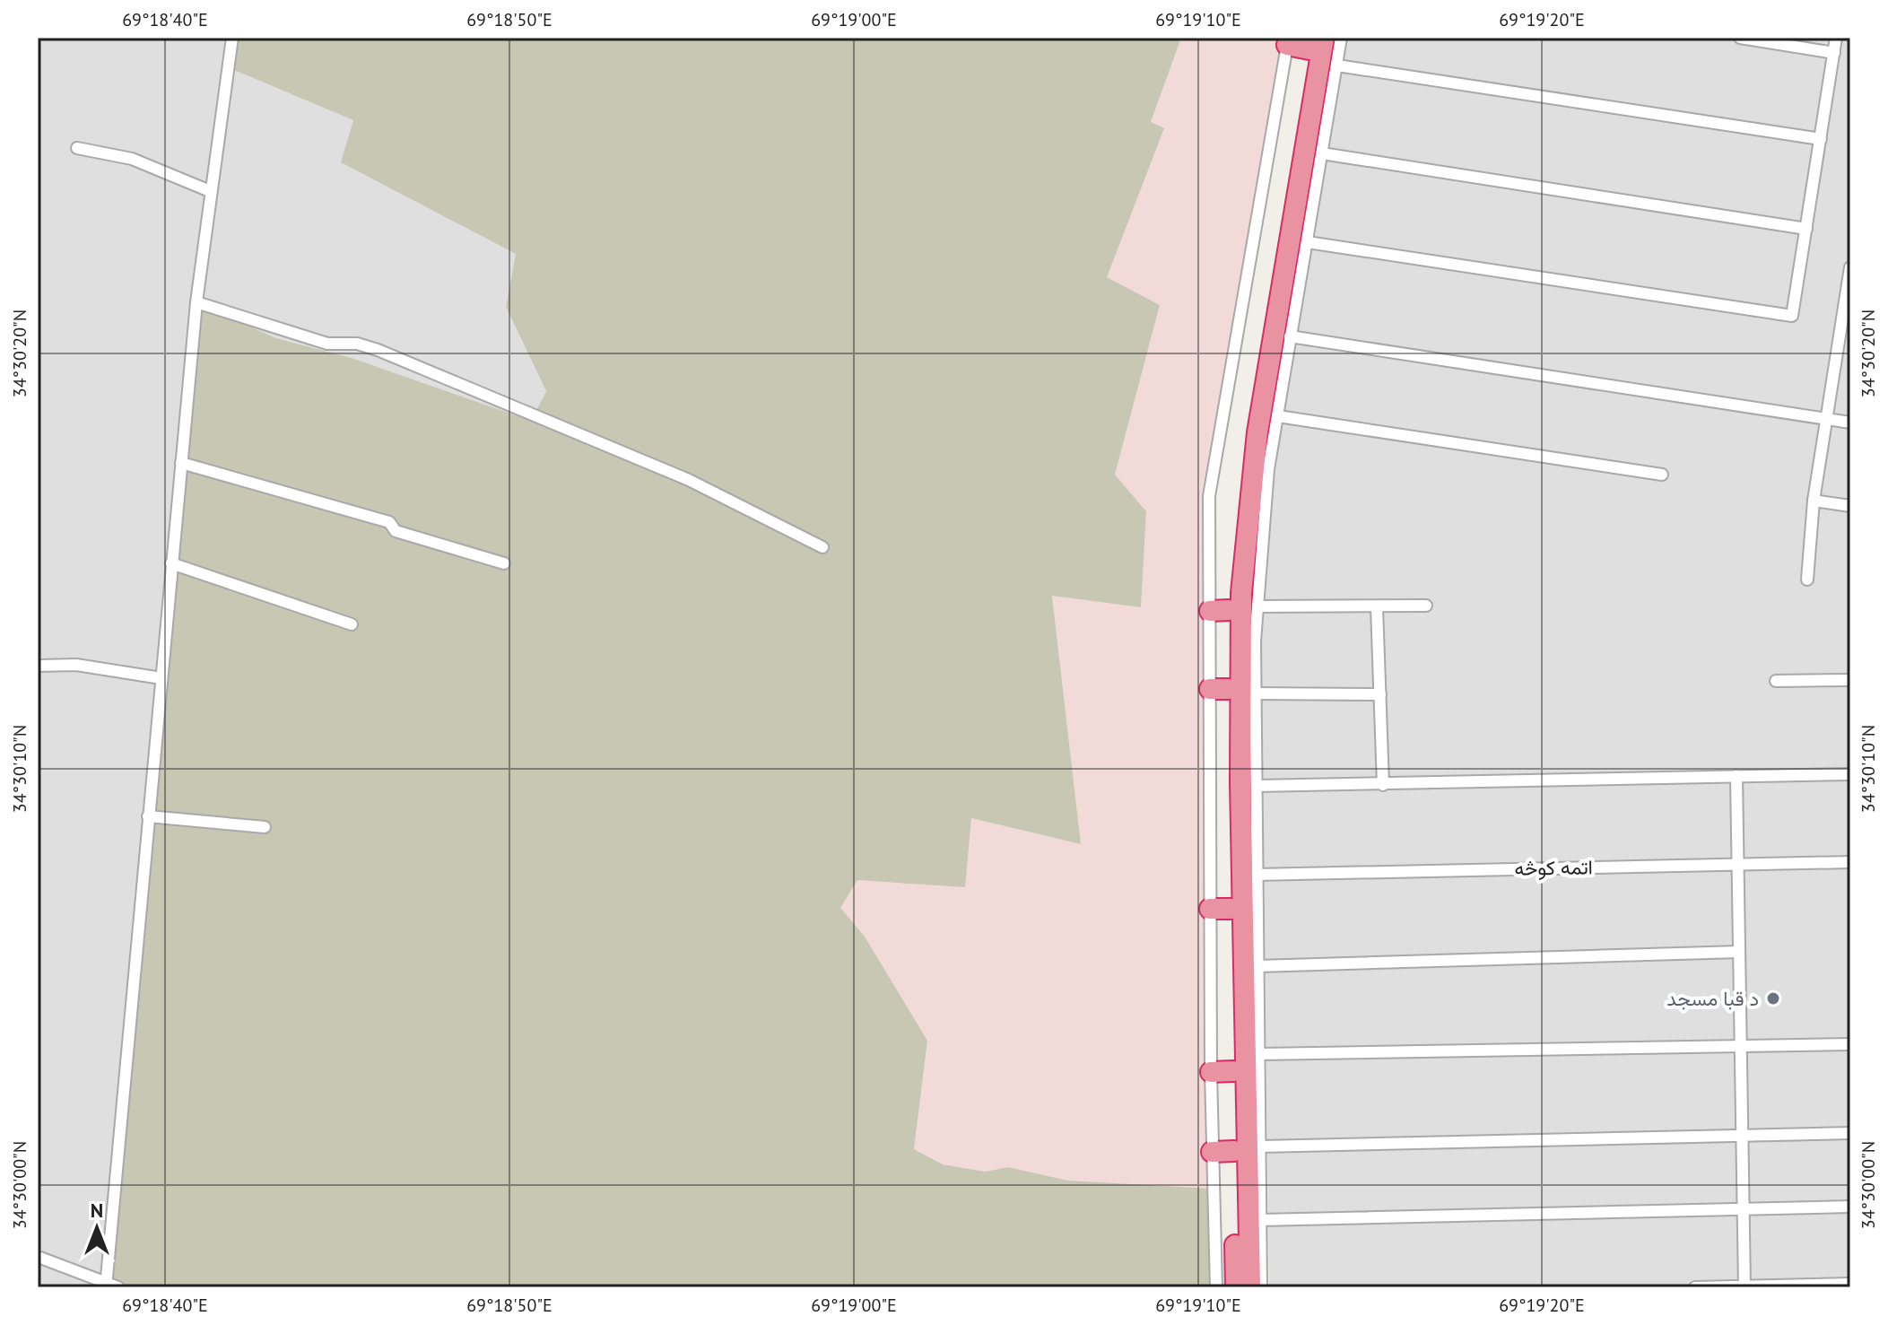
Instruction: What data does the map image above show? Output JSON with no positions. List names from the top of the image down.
{
  "streets": {
    "street": ["اتمه کوڅه"]
  },
  "places": ["د قبا مسجد"],
  "north": "top",
  "coordinates": [
    "69°18'40\"E",
    "69°18'50\"E",
    "69°19'00\"E",
    "69°19'10\"E",
    "69°19'20\"E",
    "34°30'20\"N",
    "34°30'10\"N",
    "34°30'00\"N"
  ]
}
